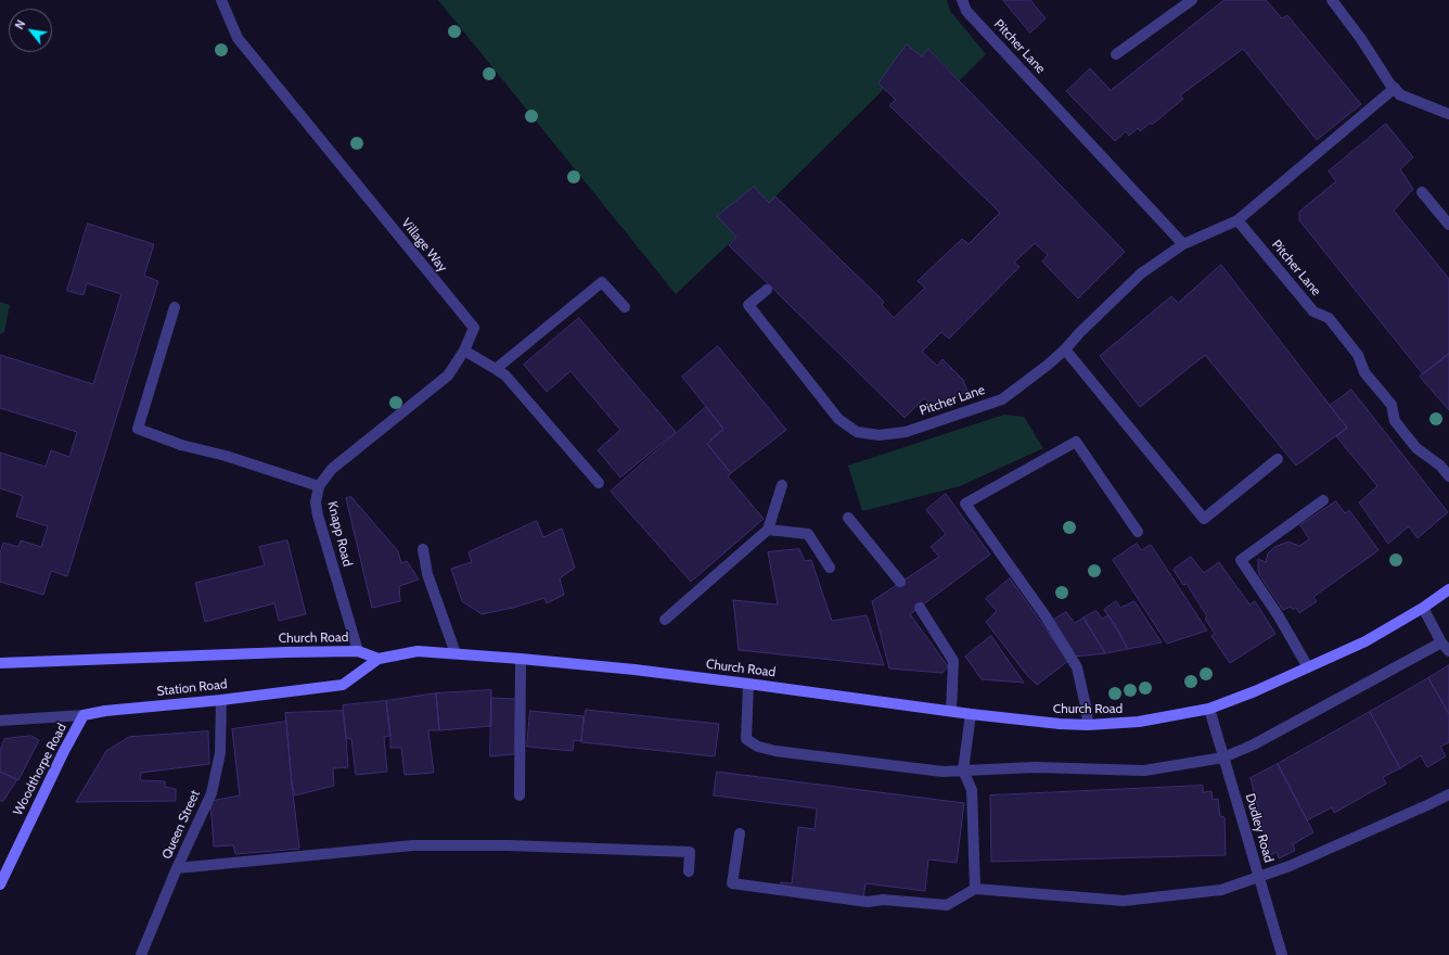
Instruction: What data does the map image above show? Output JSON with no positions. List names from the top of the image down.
{
  "streets": {
    "main road": ["Church Road", "Station Road", "Woodthorpe Road"],
    "street": [
      "Pitcher Lane",
      "Village Way",
      "Knapp Road",
      "Queen Street",
      "Dudley Road"
    ]
  },
  "crossings": [
    ["Village Way", "Knapp Road"],
    ["Knapp Road", "Church Road"],
    ["Church Road", "Station Road"],
    ["Church Road", "Dudley Road"],
    ["Station Road", "Woodthorpe Road"],
    ["Station Road", "Queen Street"]
  ],
  "north": "top left"
}
